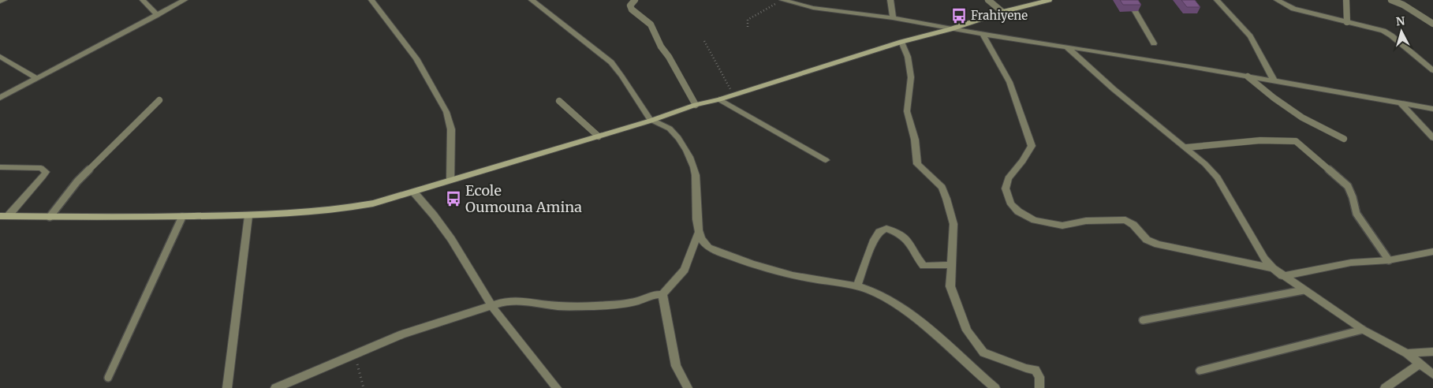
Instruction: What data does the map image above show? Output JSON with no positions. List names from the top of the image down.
{
  "places": {
    "bus stop": ["Frahiyene", "Ecole Oumouna Amina"]
  },
  "north": "top"
}
